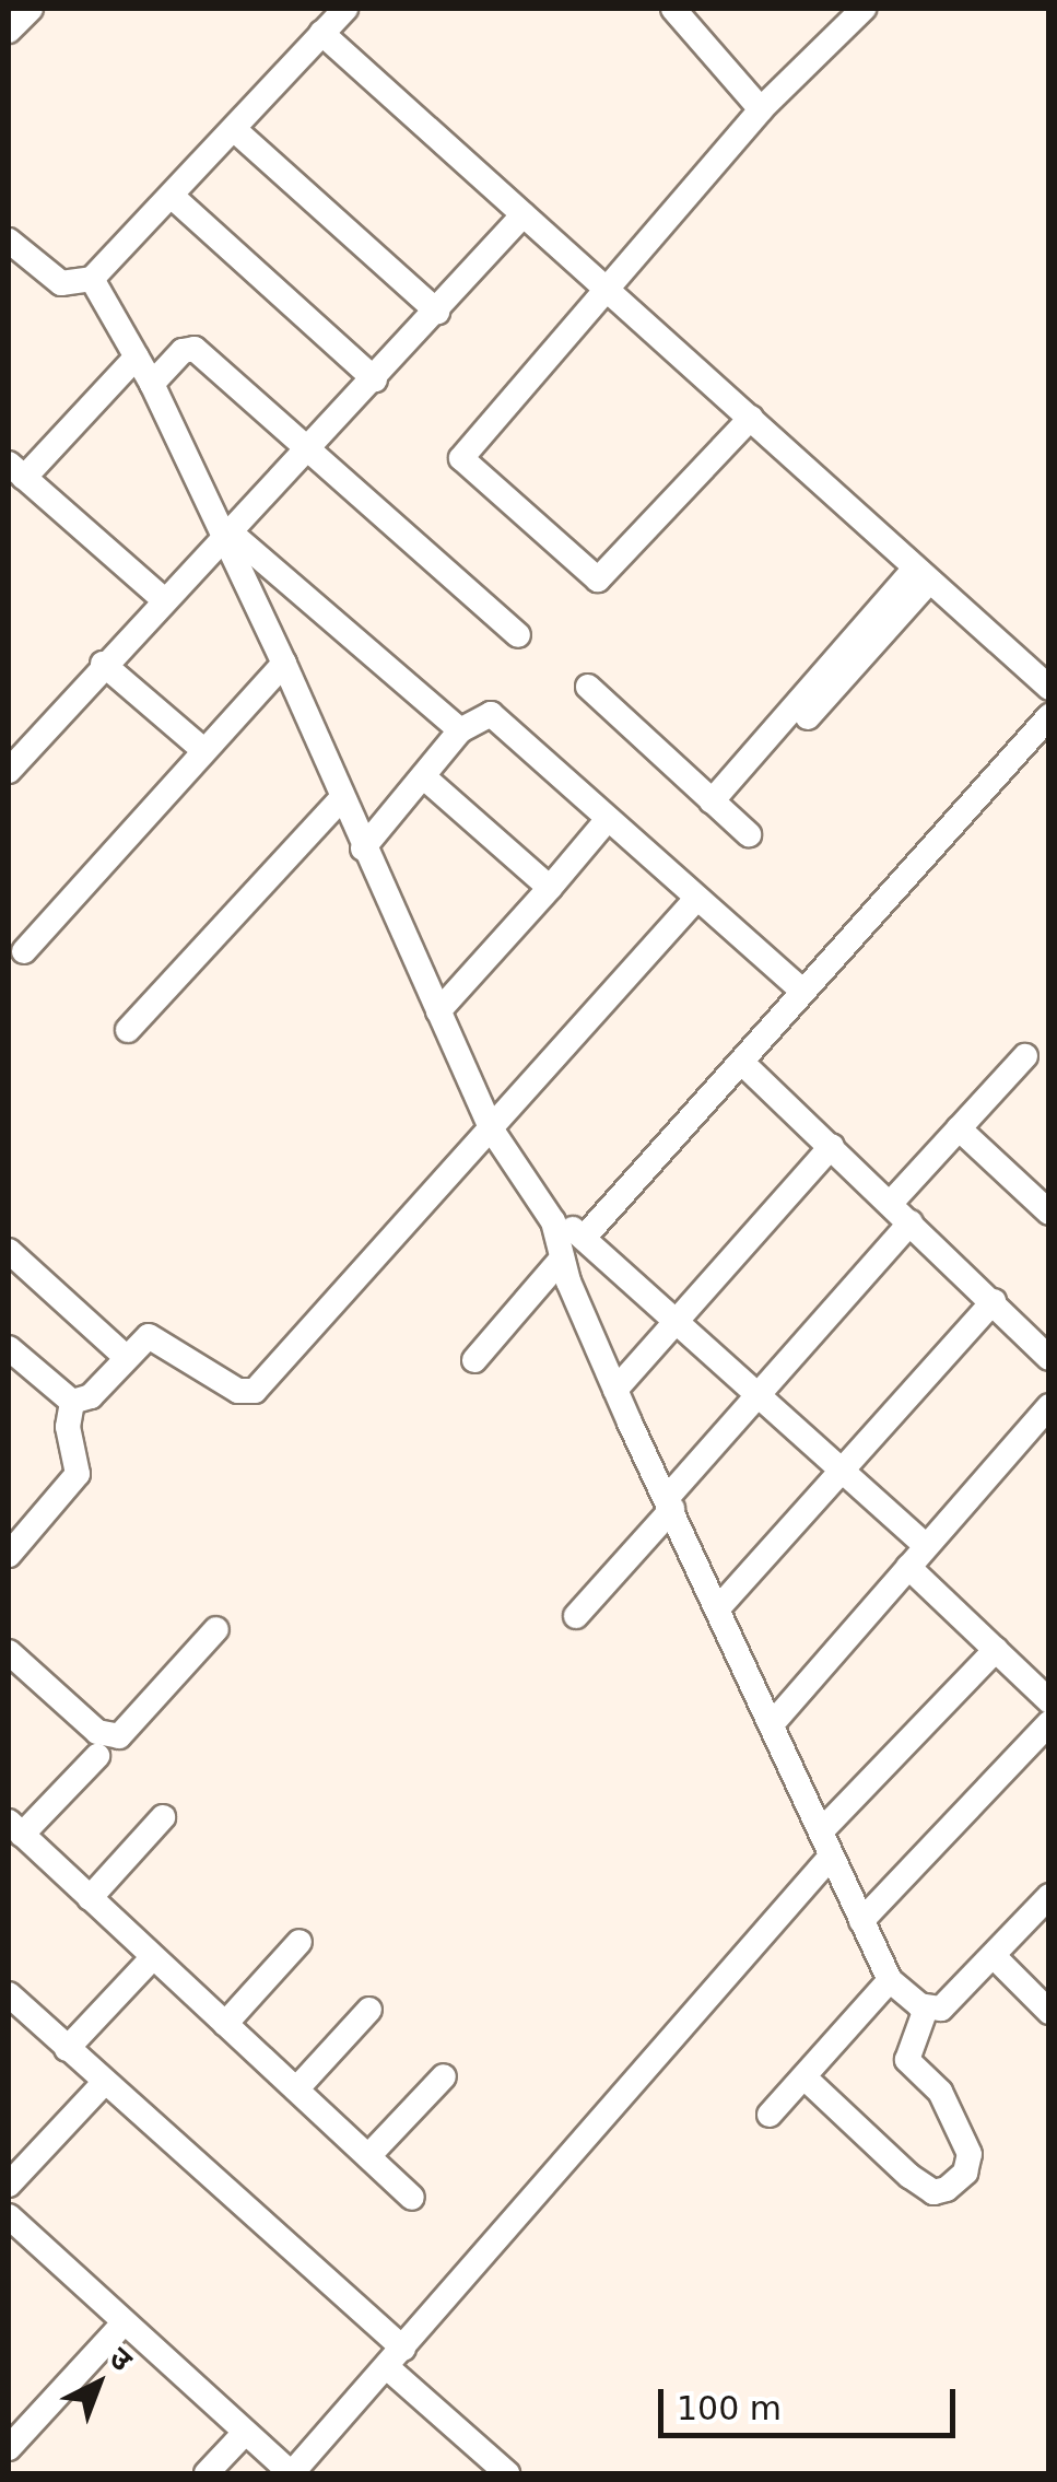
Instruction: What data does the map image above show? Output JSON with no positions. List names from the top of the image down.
{
  "scale_bar": "100 m",
  "north": "top right"
}
